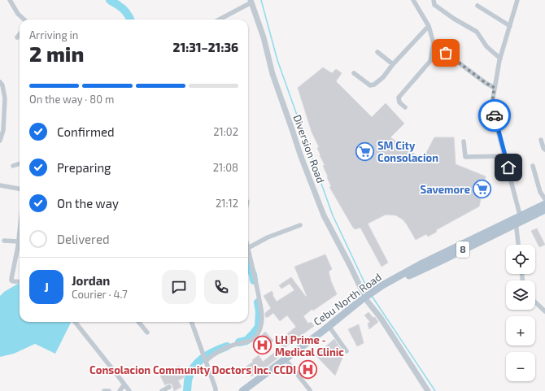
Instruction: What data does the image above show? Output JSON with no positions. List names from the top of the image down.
{
  "streets": {
    "main road": ["8", "Cebu North Road"],
    "street": ["Diversion Road"]
  },
  "crossings": [
    ["Diversion Road", "Cebu North Road"]
  ],
  "places": {
    "supermarket": ["SM City Consolacion", "Savemore"],
    "hospital": ["LH Prime - Medical Clinic", "Consolacion Community Doctors Inc. CCDI"]
  },
  "page": {
    "heading": ["2 min", "Arriving in", "21:31–21:36"],
    "panel": ["Jordan", "Courier · 4.7"],
    "bar": "On the way · 80 m",
    "list": [
      ["Confirmed", "21:02"],
      ["Preparing", "21:08"],
      ["On the way", "21:12"],
      "Delivered"
    ],
    "map_buttons": ["+", "−"],
    "round": "J"
  }
}
